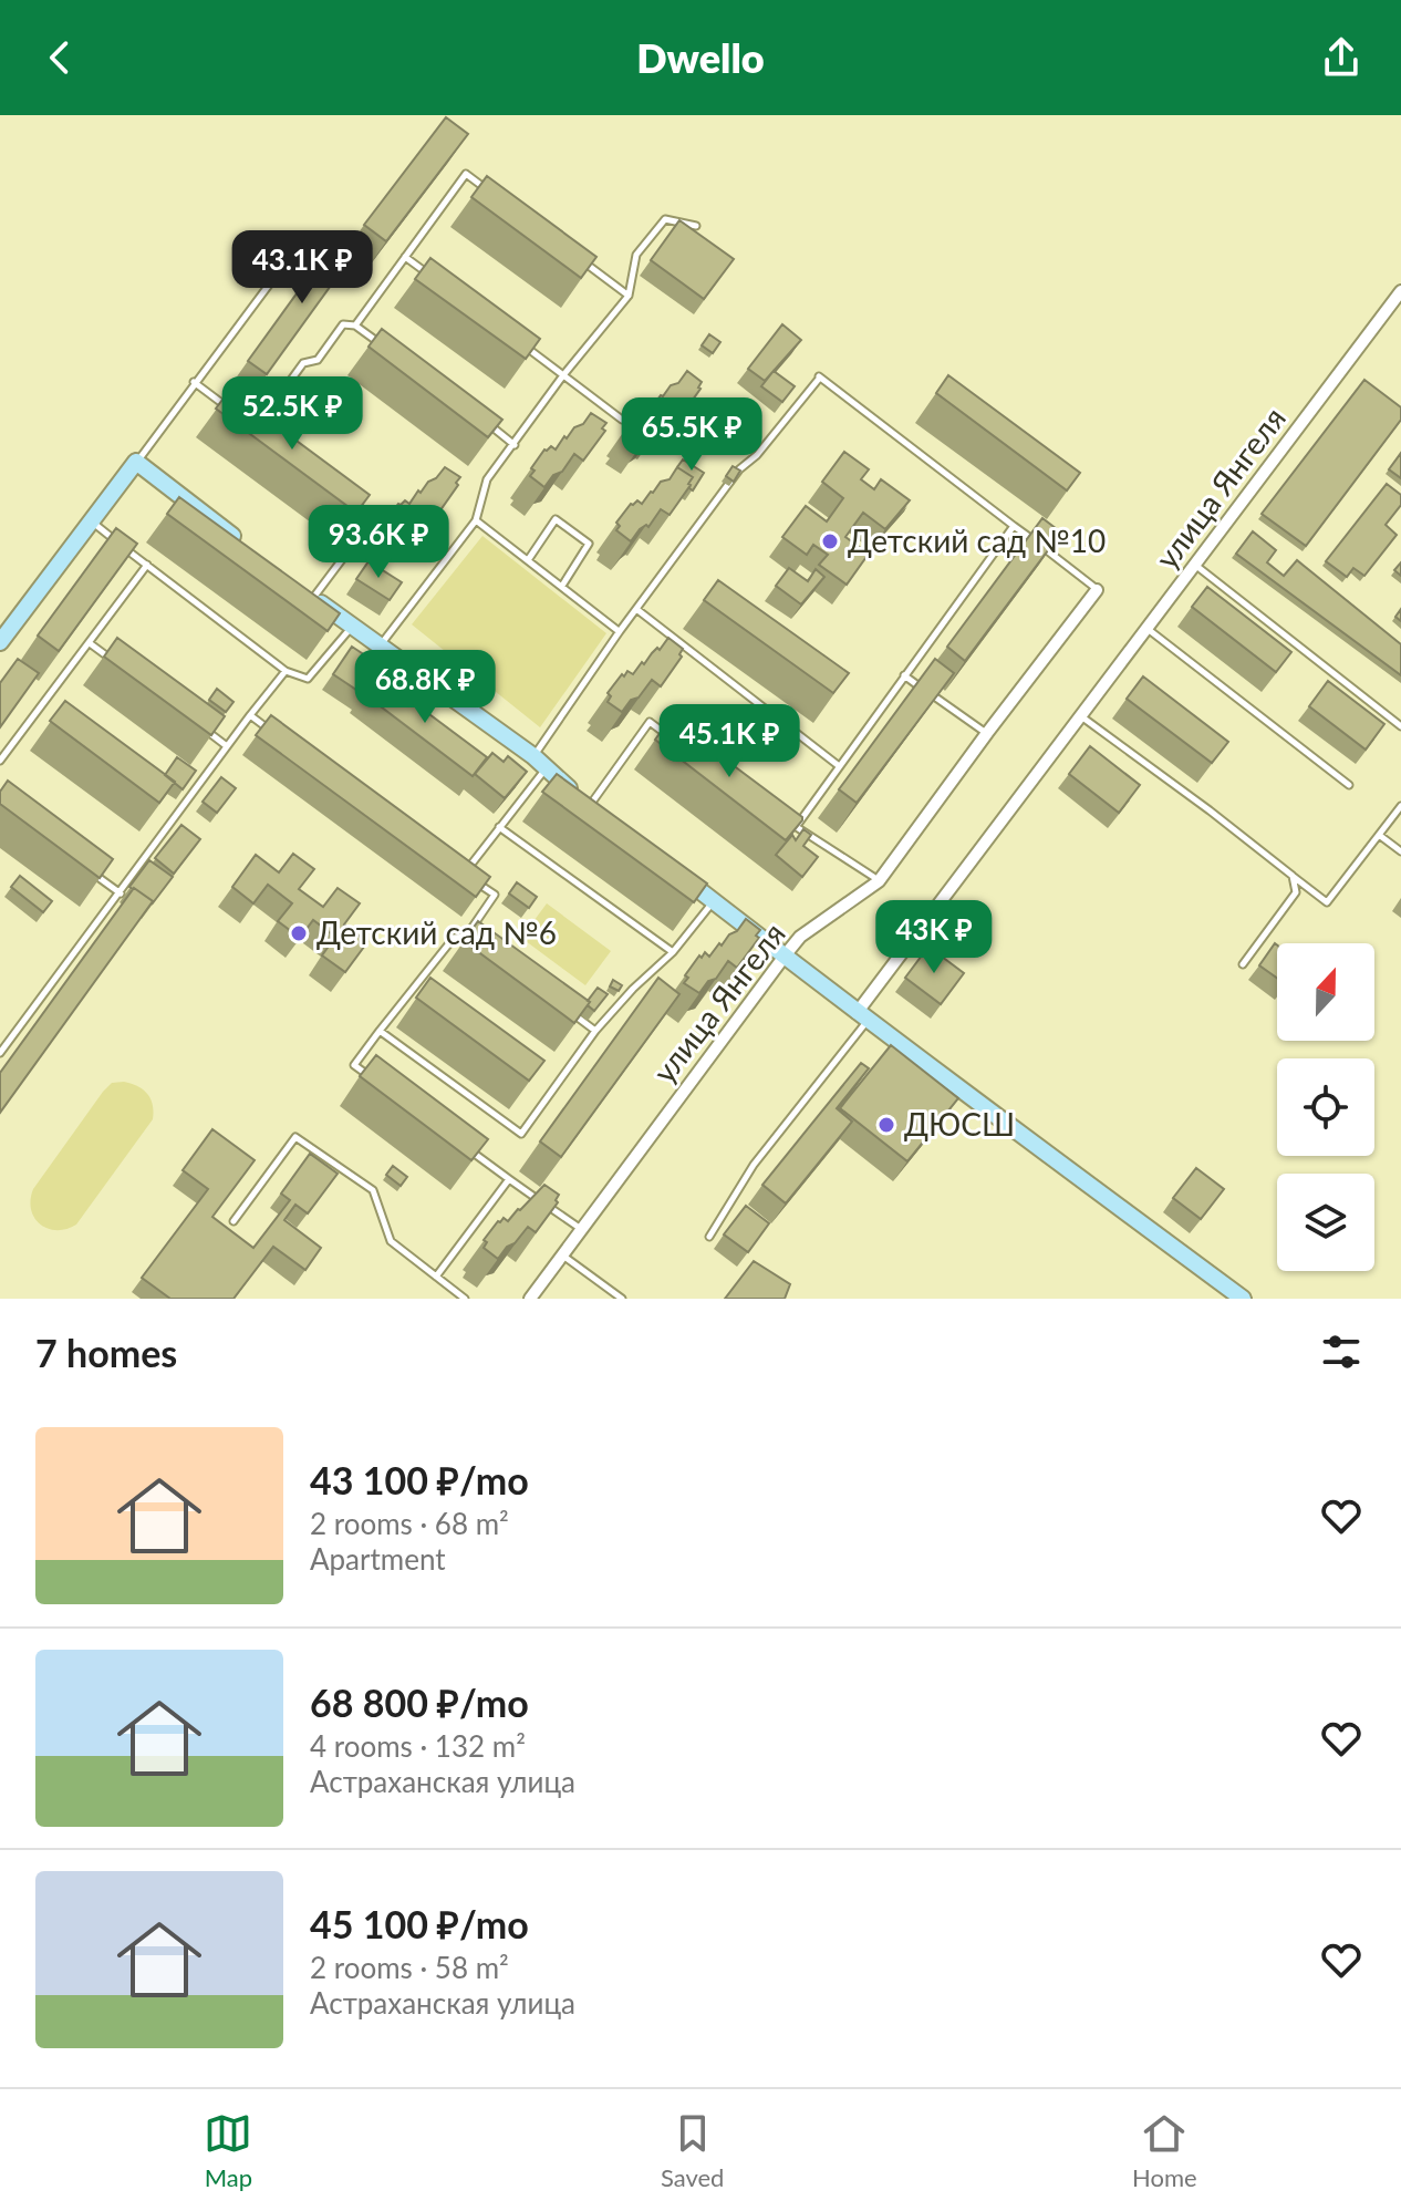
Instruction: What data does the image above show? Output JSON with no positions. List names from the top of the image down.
{
  "streets": {
    "street": ["улица Янгеля"]
  },
  "places": ["Детский сад №10", "Детский сад №6", "ДЮСШ"],
  "north": "top",
  "page": {
    "header": "Dwello",
    "price": [
      "43.1K ₽",
      "52.5K ₽",
      "65.5K ₽",
      "93.6K ₽",
      "68.8K ₽",
      "45.1K ₽",
      "43K ₽"
    ],
    "heading": "7 homes",
    "list": [
      {
        "name": "43 100 ₽/mo",
        "note": "2 rooms · 68 m² · Apartment"
      },
      {
        "name": "68 800 ₽/mo",
        "note": "4 rooms · 132 m² · Астраханская улица"
      },
      {
        "name": "45 100 ₽/mo",
        "note": "2 rooms · 58 m² · Астраханская улица"
      }
    ],
    "tabs": ["Map", "Saved", "Home"]
  }
}
